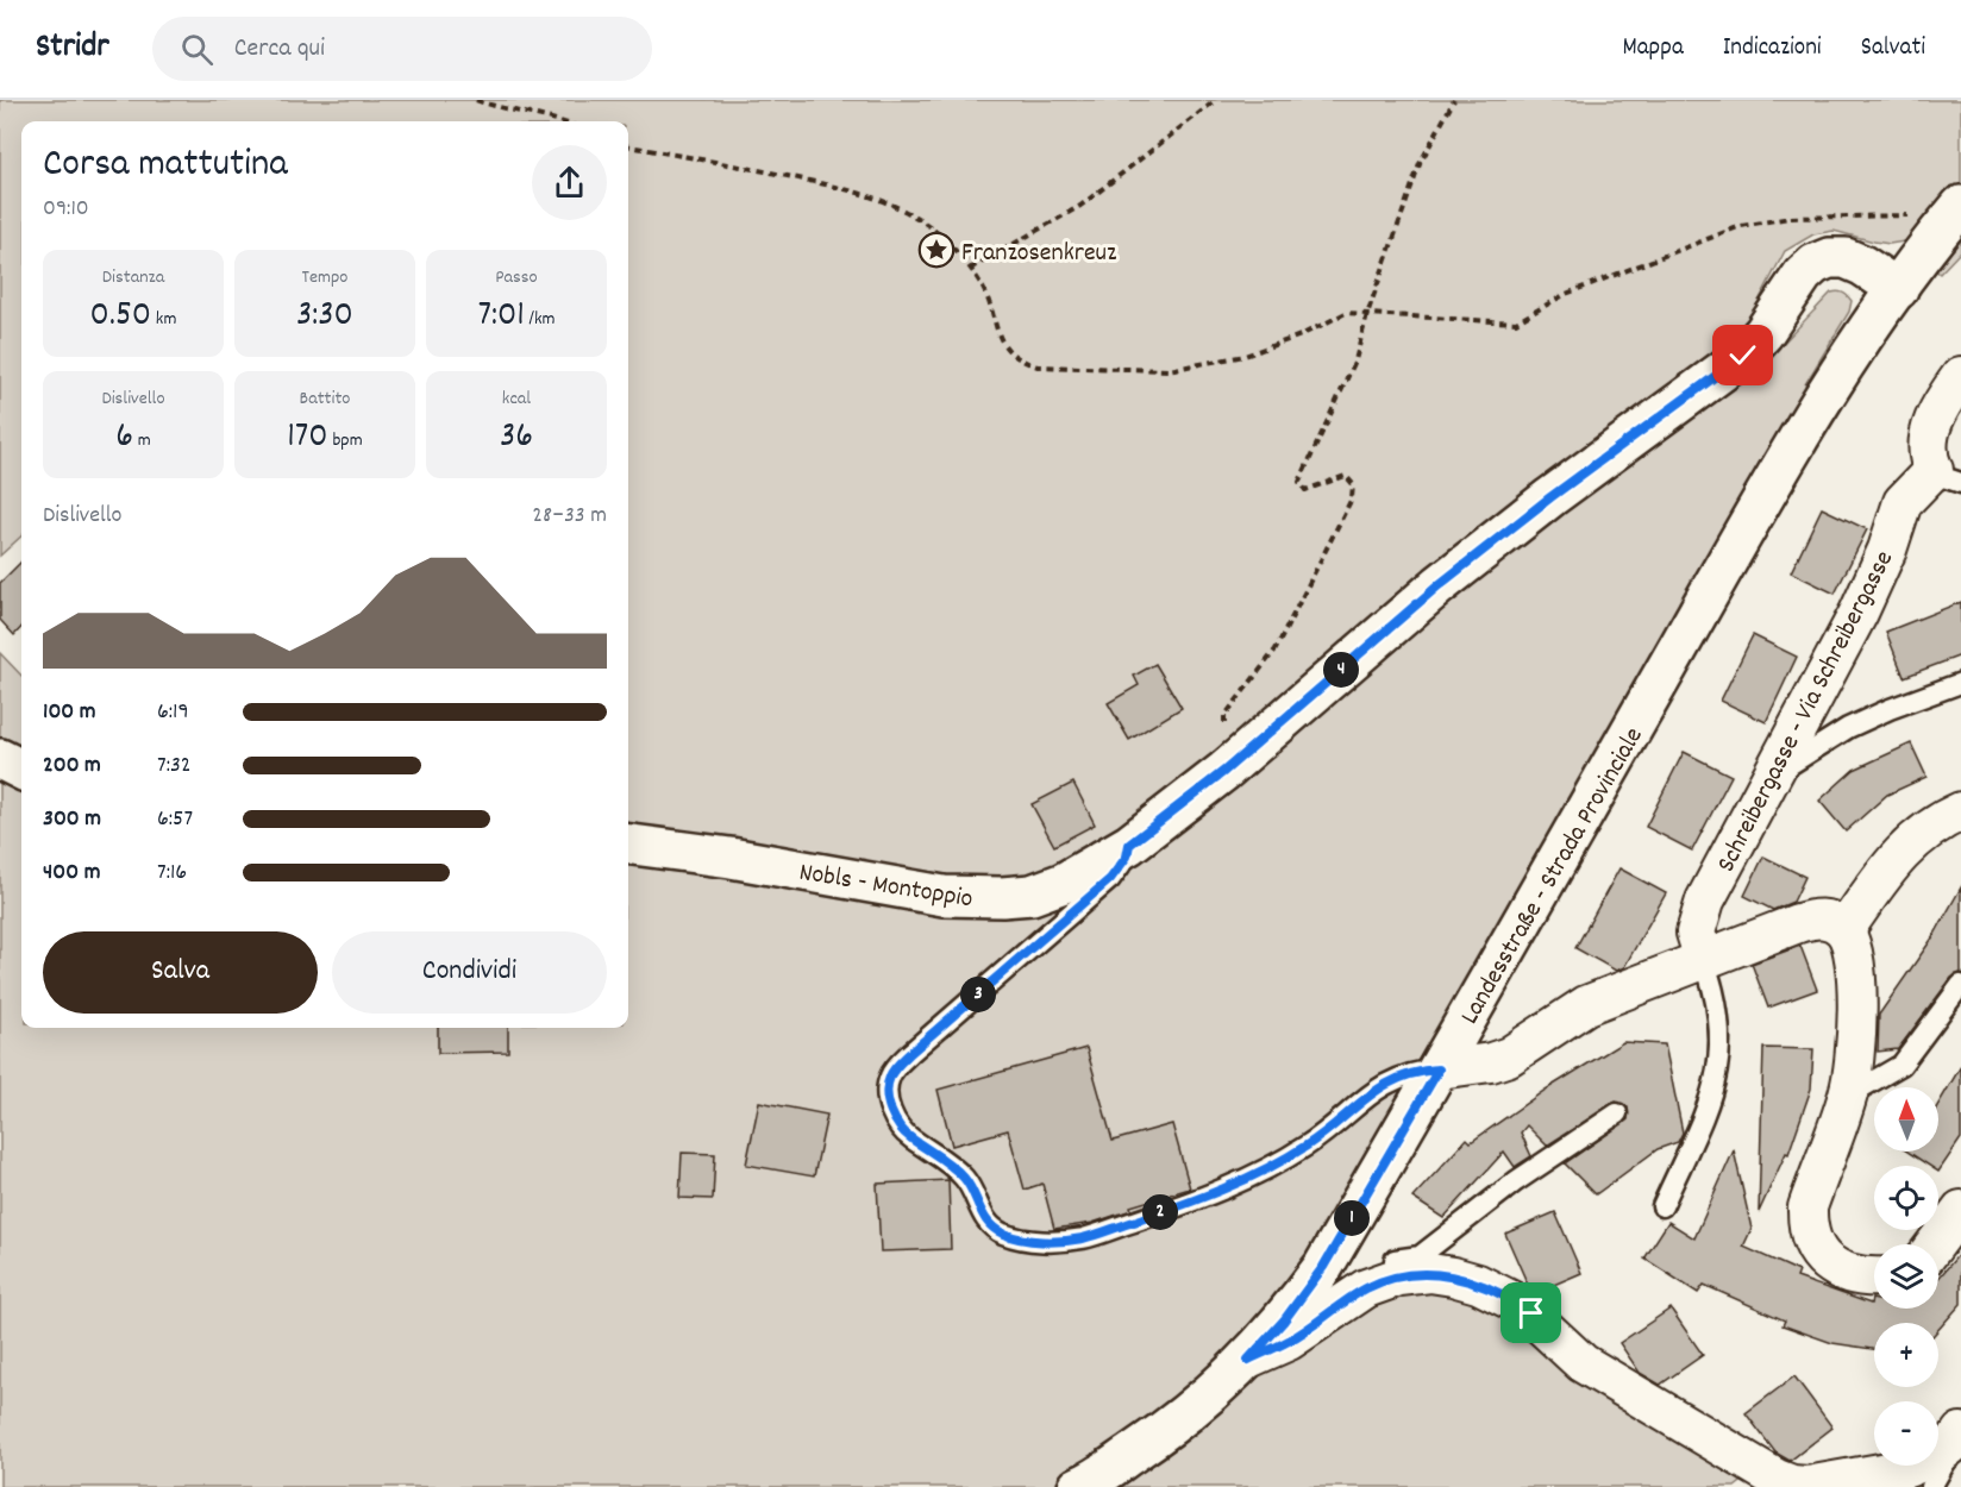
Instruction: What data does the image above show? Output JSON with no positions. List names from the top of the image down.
{
  "streets": {
    "street": ["Schreibergasse - Via Schreibergasse", "Landesstraße - Strada Provinciale", "Nobls - Montoppio"]
  },
  "crossings": [
    ["Landesstraße - Strada Provinciale", "Nobls - Montoppio"]
  ],
  "places": {
    "place": ["Franzosenkreuz"]
  },
  "north": "top",
  "page": {
    "header": "Stridr",
    "search": "Cerca qui",
    "nav": ["Mappa", "Indicazioni", "Salvati"],
    "heading": ["Corsa mattutina", "09:10"],
    "stats": [
      ["Distanza", "0.50 km"],
      ["Tempo", "3:30"],
      ["Passo", "7:01 /km"],
      ["Dislivello", "6 m"],
      ["Battito", "170 bpm"],
      ["kcal", "36"]
    ],
    "chart": ["Dislivello", "28–33 m"],
    "pins": [
      "4",
      "3",
      "2",
      "1"
    ],
    "list": [
      {
        "name": "100 m",
        "note": "6:19"
      },
      {
        "name": "200 m",
        "note": "7:32"
      },
      {
        "name": "300 m",
        "note": "6:57"
      },
      {
        "name": "400 m",
        "note": "7:16"
      }
    ],
    "buttons": ["Salva", "Condividi"],
    "map_buttons": ["+", "−"]
  }
}
